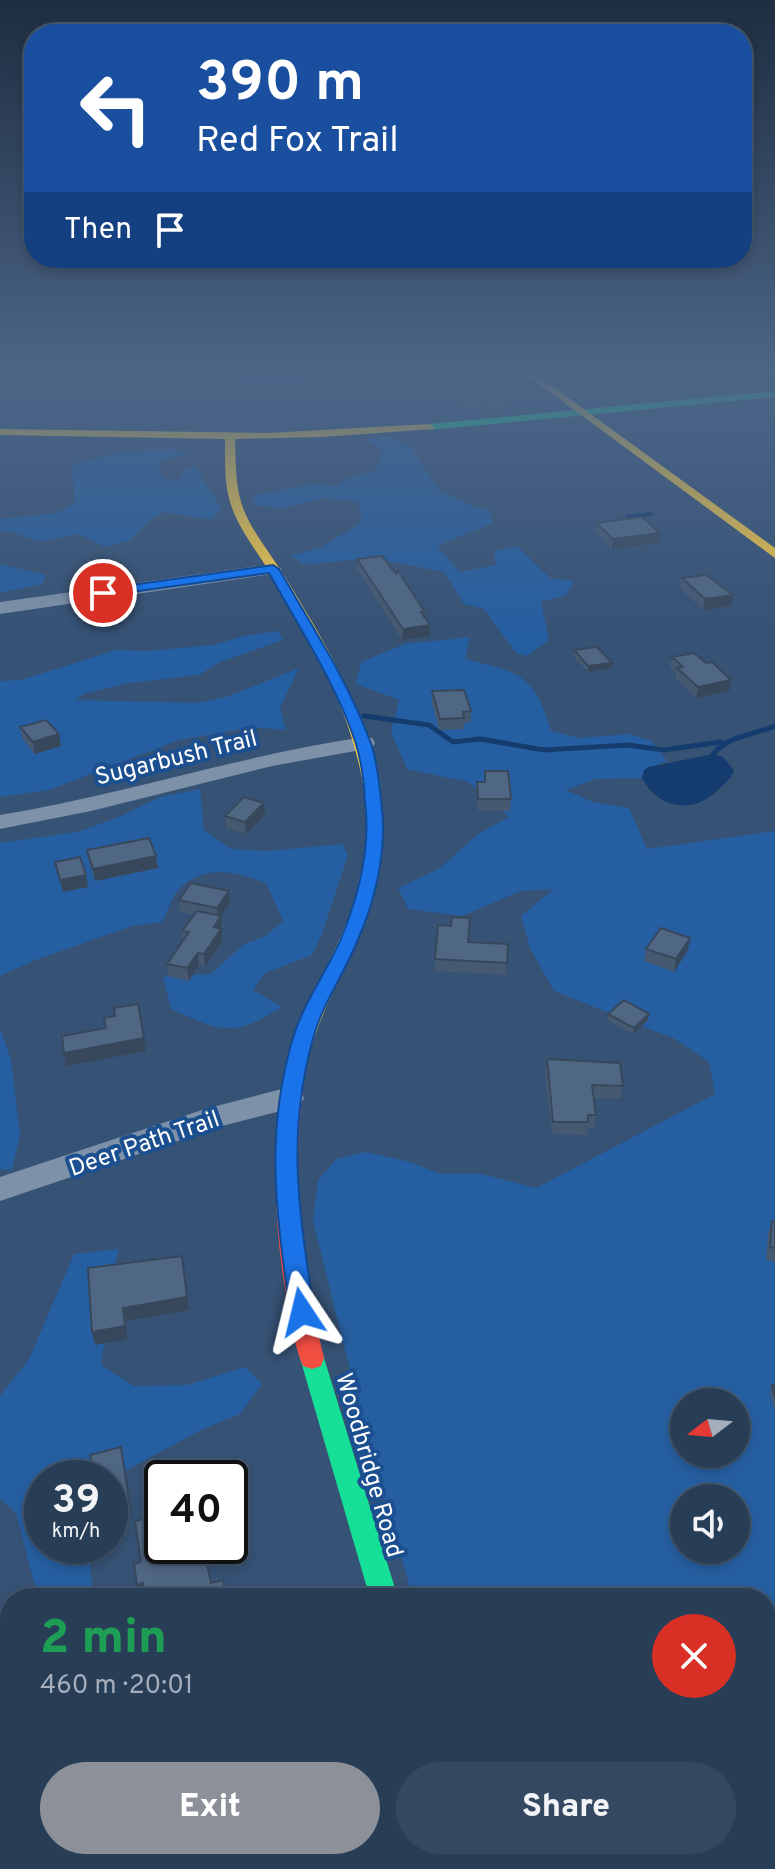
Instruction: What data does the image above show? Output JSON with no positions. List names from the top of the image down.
{
  "streets": {
    "street": ["Sugarbush Trail", "Deer Path Trail", "Woodbridge Road"]
  },
  "crossings": [
    ["Sugarbush Trail", "Woodbridge Road"],
    ["Deer Path Trail", "Woodbridge Road"]
  ],
  "north": "left",
  "page": {
    "turn": ["390 m", "Red Fox Trail"],
    "then": "Then",
    "speed": "39 km/h",
    "limit": "40",
    "heading": ["2 min", "460 m · 20:01"],
    "buttons": ["Exit", "Share"]
  }
}
